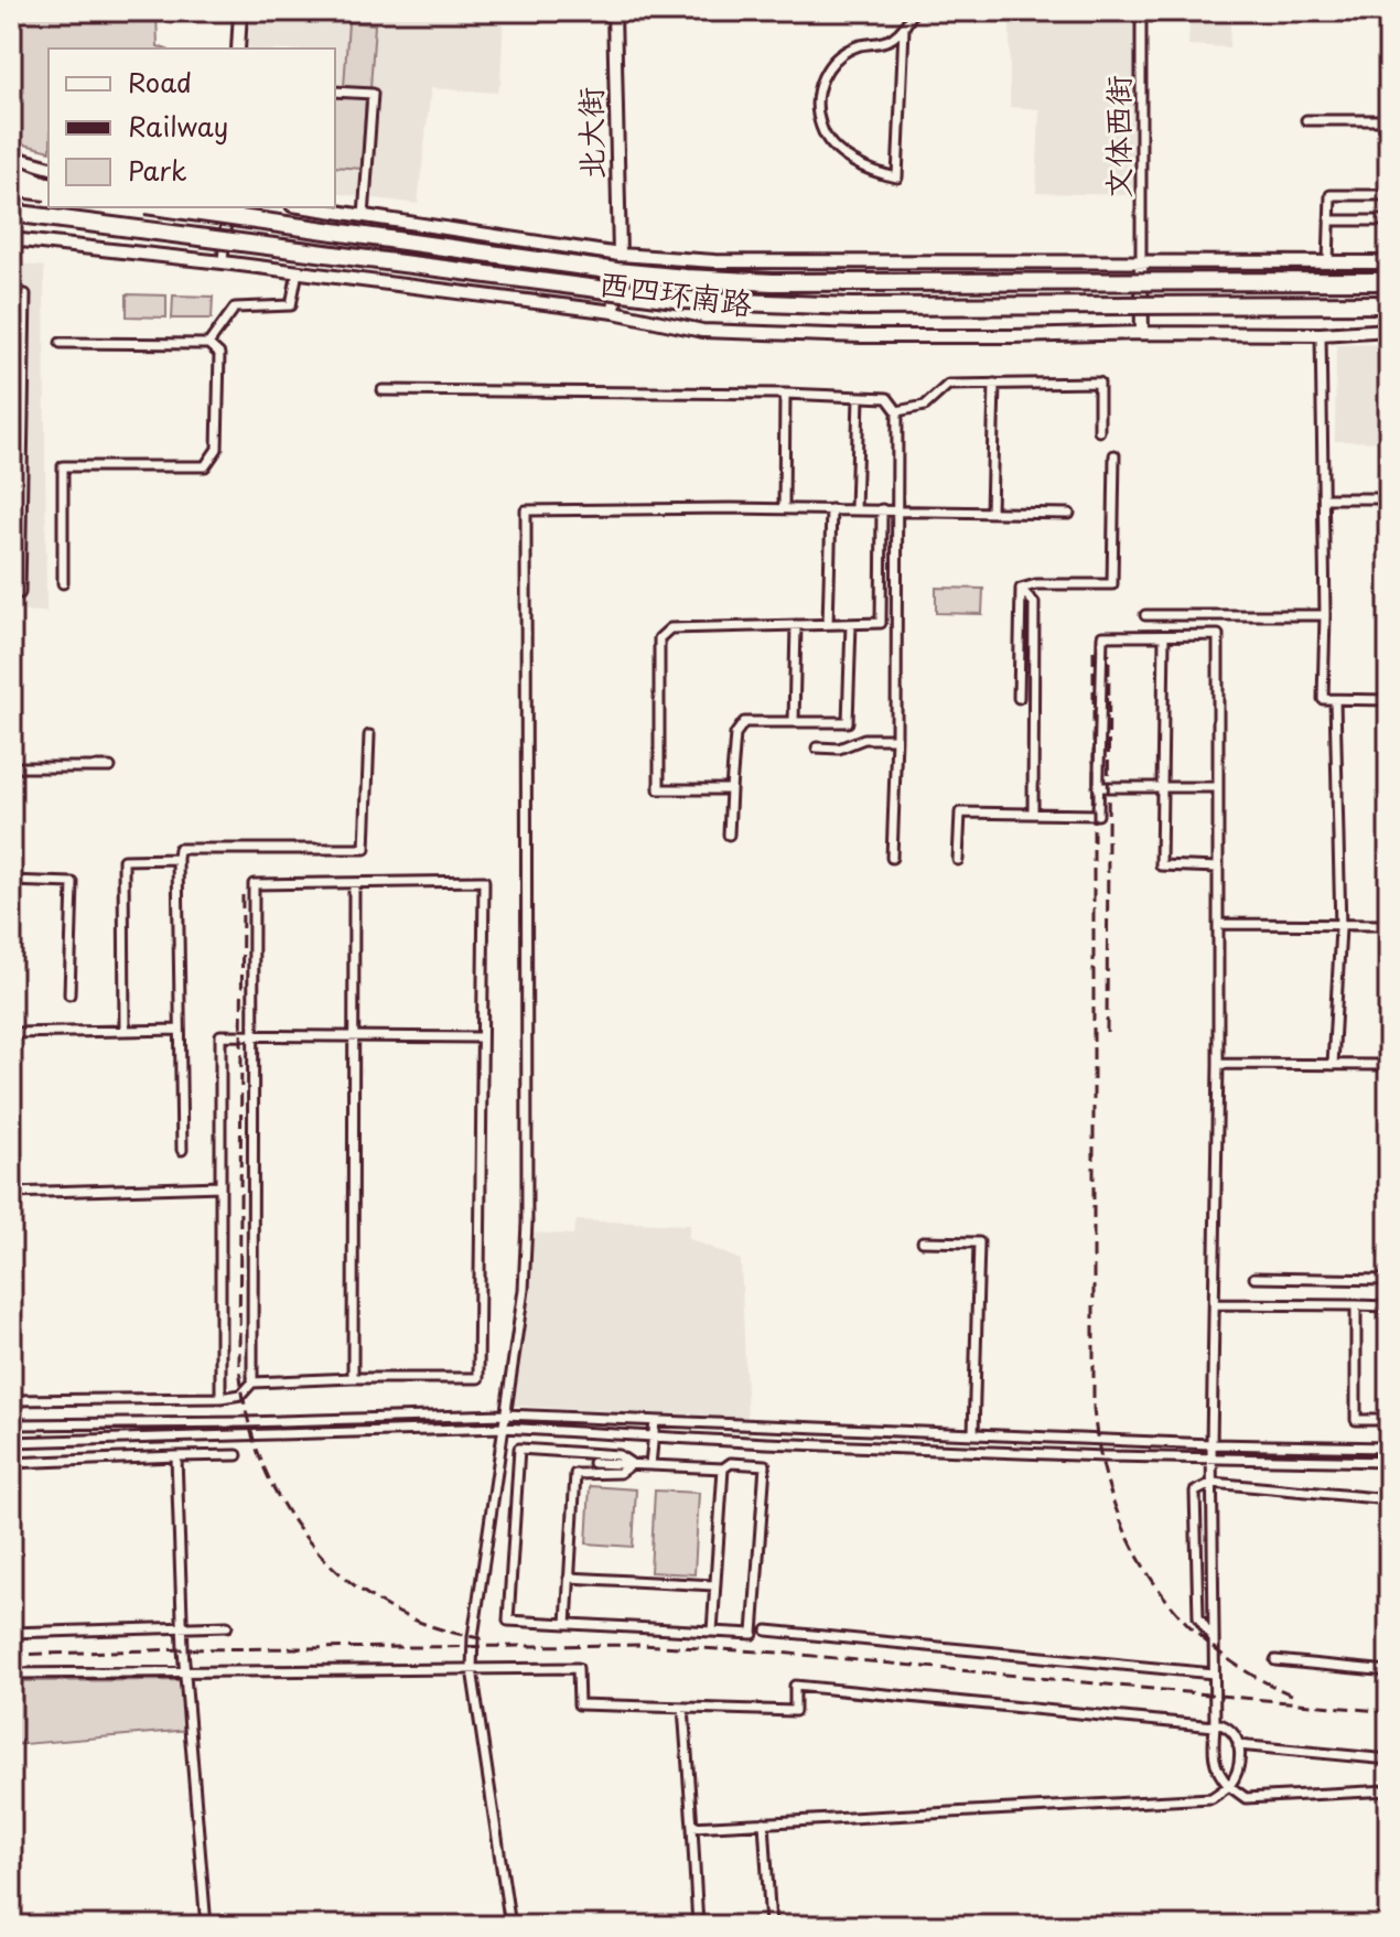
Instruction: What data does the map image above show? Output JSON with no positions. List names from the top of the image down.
{
  "streets": {
    "highway": ["西四环南路"],
    "street": ["北大街", "文体西街"]
  },
  "crossings": [
    ["北大街", "西四环南路"],
    ["文体西街", "西四环南路"]
  ],
  "legend": ["Road", "Railway", "Park"]
}
